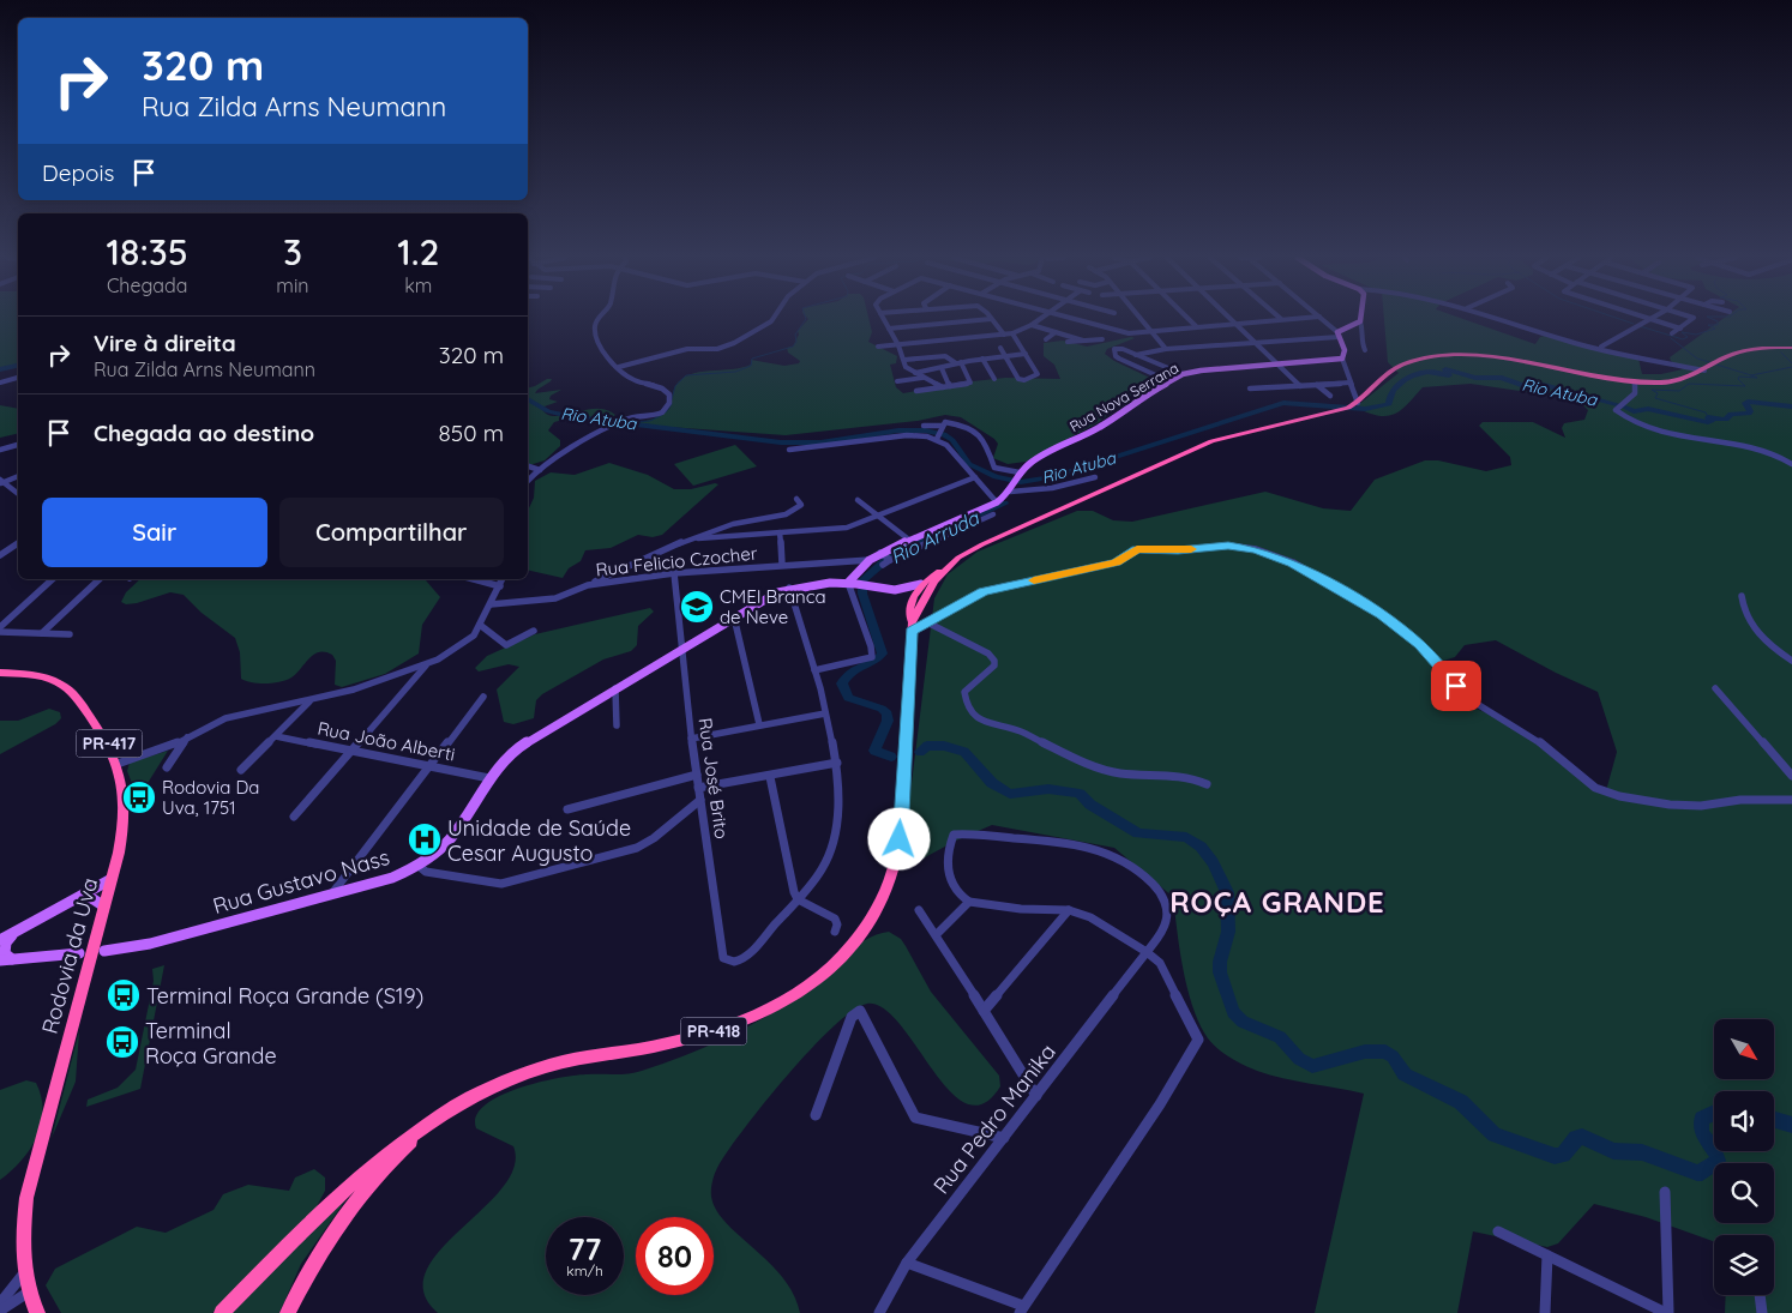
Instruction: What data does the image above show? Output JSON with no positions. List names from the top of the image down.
{
  "streets": {
    "highway": ["PR-417", "Rodovia da Uva", "PR-418"],
    "main road": ["Rua Nova Serrana", "Rua Gustavo Nass"],
    "street": [
      "Rua Felicio Czocher",
      "Rua João Alberti",
      "Rua José Brito",
      "Rua Pedro Manika"
    ]
  },
  "crossings": [
    ["Rua Felicio Czocher", "Rua José Brito"],
    ["Rua José Brito", "Rua Gustavo Nass"]
  ],
  "districts": ["ROÇA GRANDE"],
  "water": ["Rio Atuba", "Rio Arruda"],
  "places": {
    "school or university": ["CMEI Branca de Neve"],
    "bus stop": ["Rodovia Da Uva, 1751", "Terminal Roça Grande (S19)", "Terminal Roça Grande"],
    "hospital": ["Unidade de Saúde Cesar Augusto"]
  },
  "north": "bottom right",
  "page": {
    "turn": ["320 m", "Rua Zilda Arns Neumann"],
    "then": "Depois",
    "eta": [
      "18:35",
      "Chegada",
      "3",
      "min",
      "1.2",
      "km"
    ],
    "list": [
      {
        "name": "Vire à direita",
        "note": "Rua Zilda Arns Neumann",
        "value": "320 m"
      },
      {
        "name": "Chegada ao destino",
        "value": "850 m"
      }
    ],
    "buttons": ["Sair", "Compartilhar"],
    "speed": "77 km/h",
    "limit": "80"
  }
}
